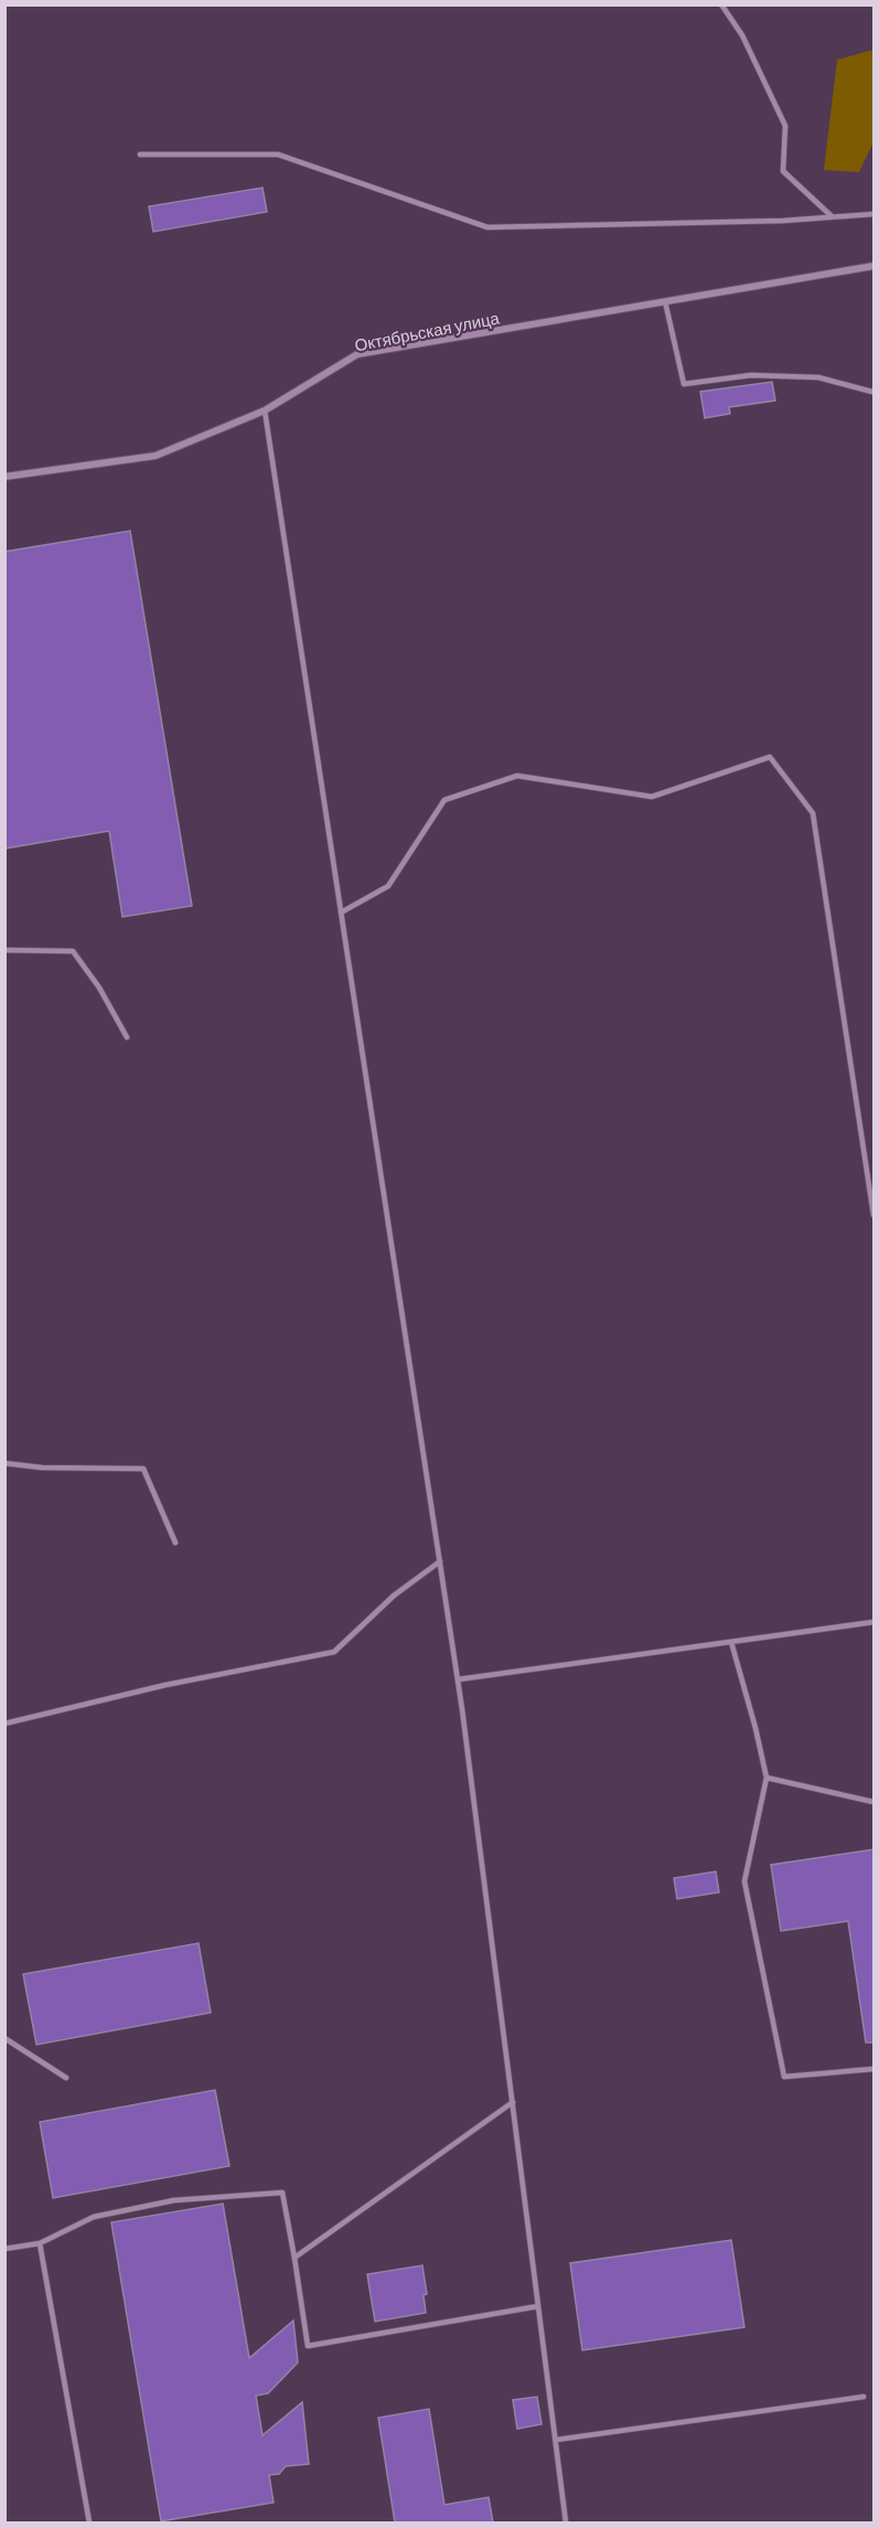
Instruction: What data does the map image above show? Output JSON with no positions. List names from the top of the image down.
{
  "streets": {
    "street": ["Октябрьская улица"]
  }
}
